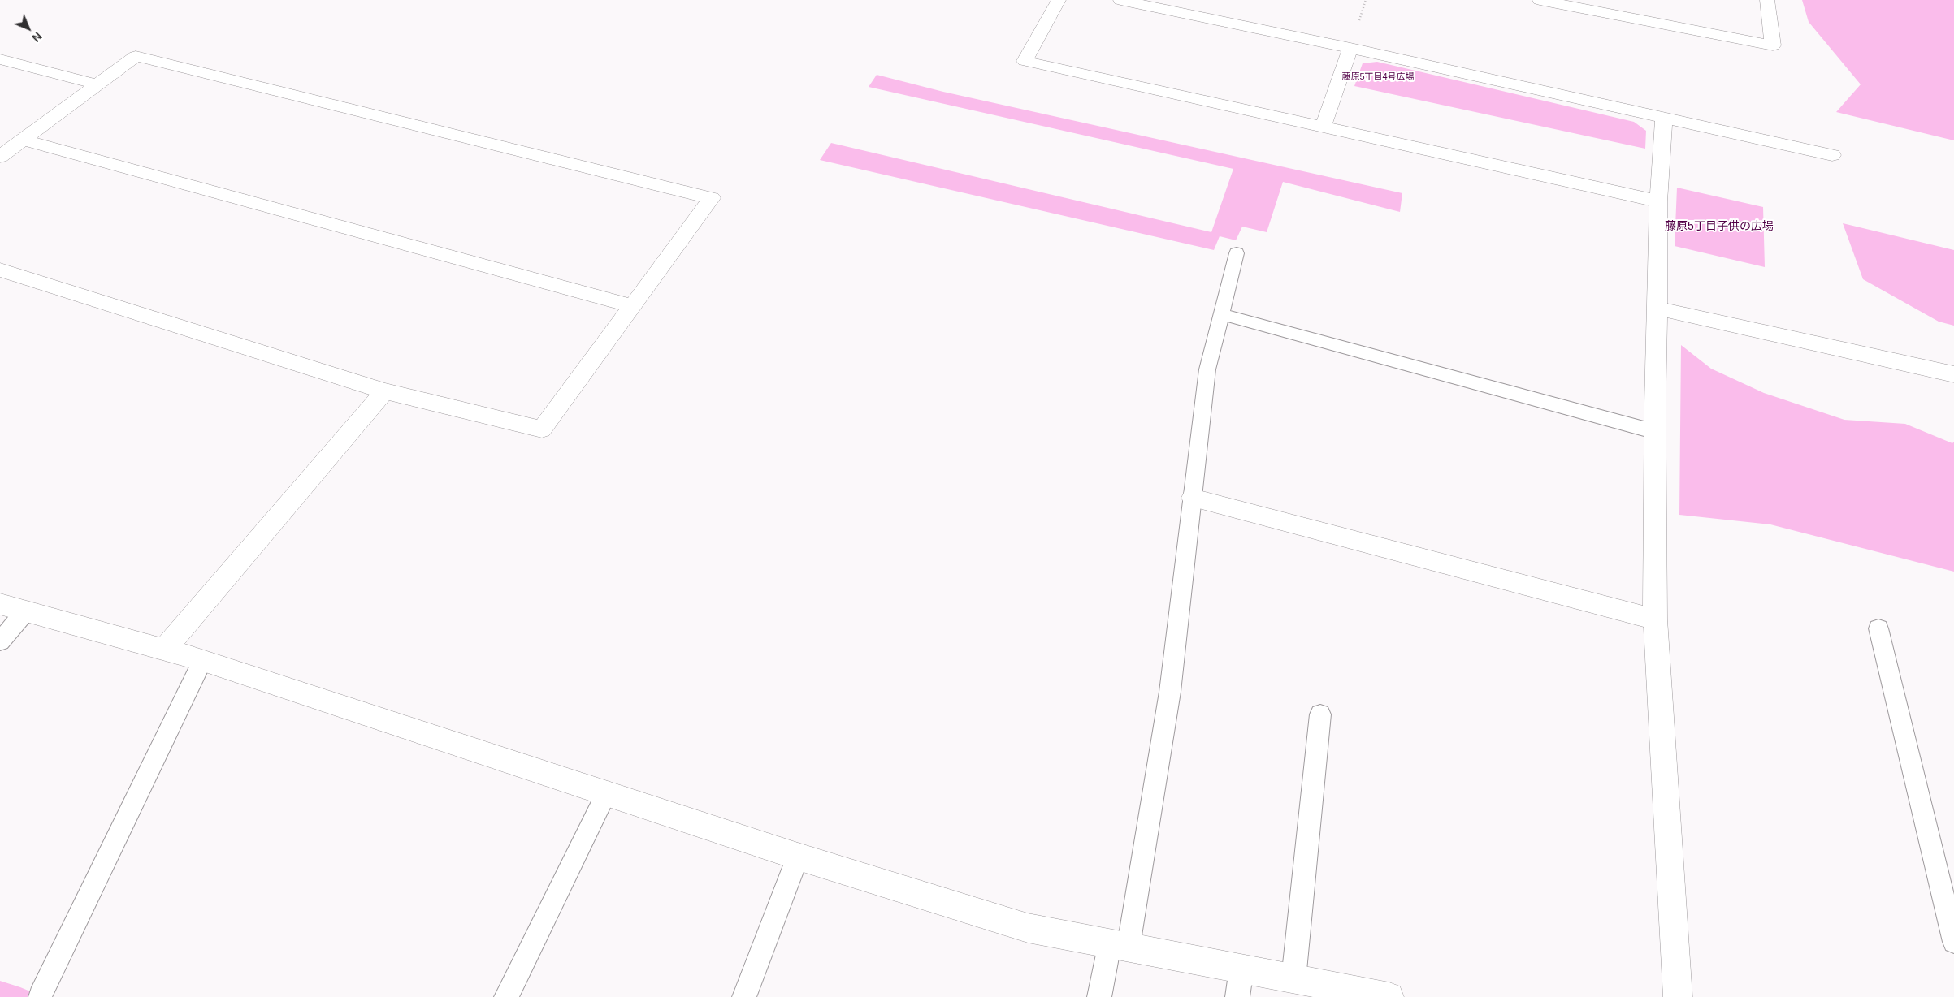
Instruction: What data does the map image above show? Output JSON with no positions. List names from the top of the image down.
{
  "parks": ["藤原5丁目4号広場", "藤原5丁目子供の広場"],
  "north": "bottom right"
}
